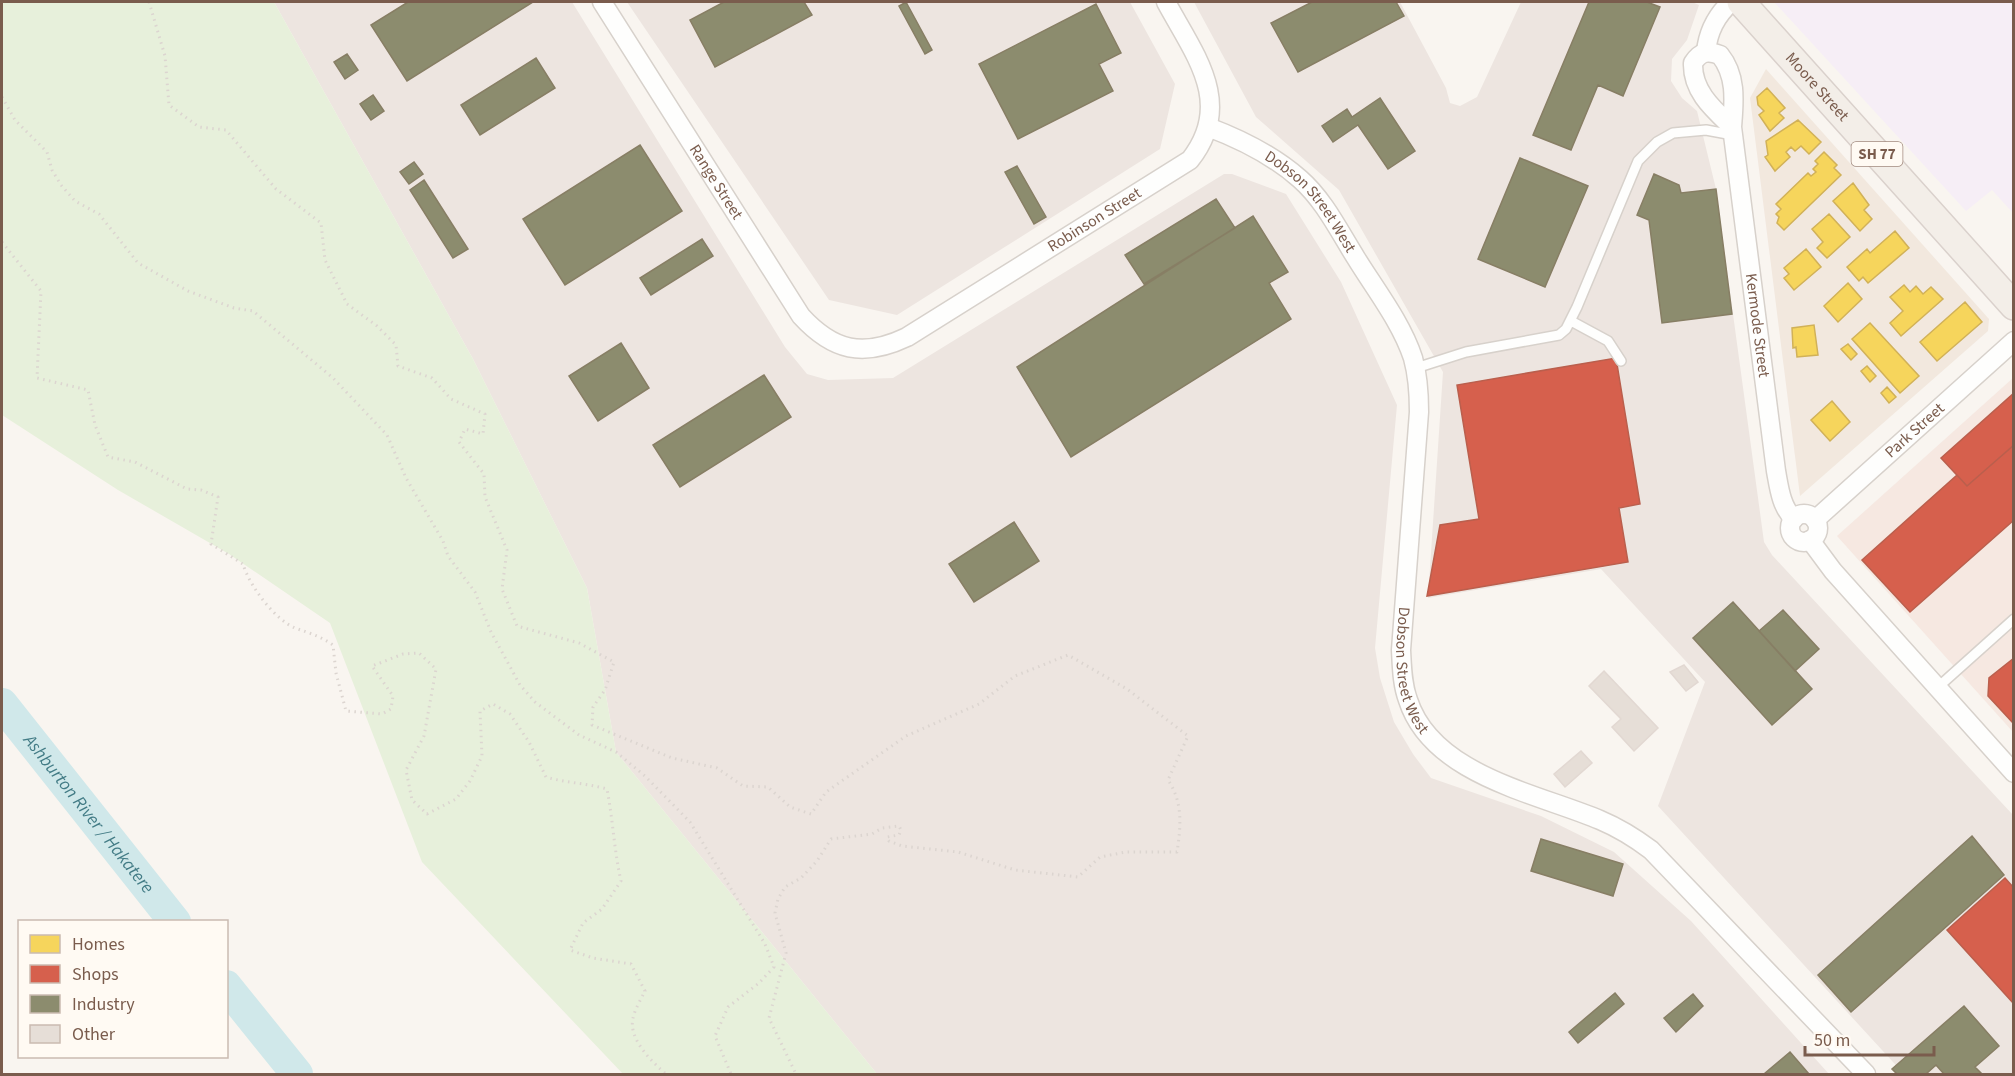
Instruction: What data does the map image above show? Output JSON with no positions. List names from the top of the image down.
{
  "streets": {
    "main road": ["Moore Street", "SH 77"],
    "street": [
      "Range Street",
      "Dobson Street West",
      "Robinson Street",
      "Kermode Street",
      "Park Street"
    ]
  },
  "crossings": [
    ["Range Street", "Robinson Street"],
    ["Dobson Street West", "Robinson Street"],
    ["Kermode Street", "Park Street"]
  ],
  "water": ["Ashburton River / Hakatere"],
  "legend": [
    "Homes",
    "Shops",
    "Industry",
    "Other"
  ],
  "scale_bar": "50 m"
}
